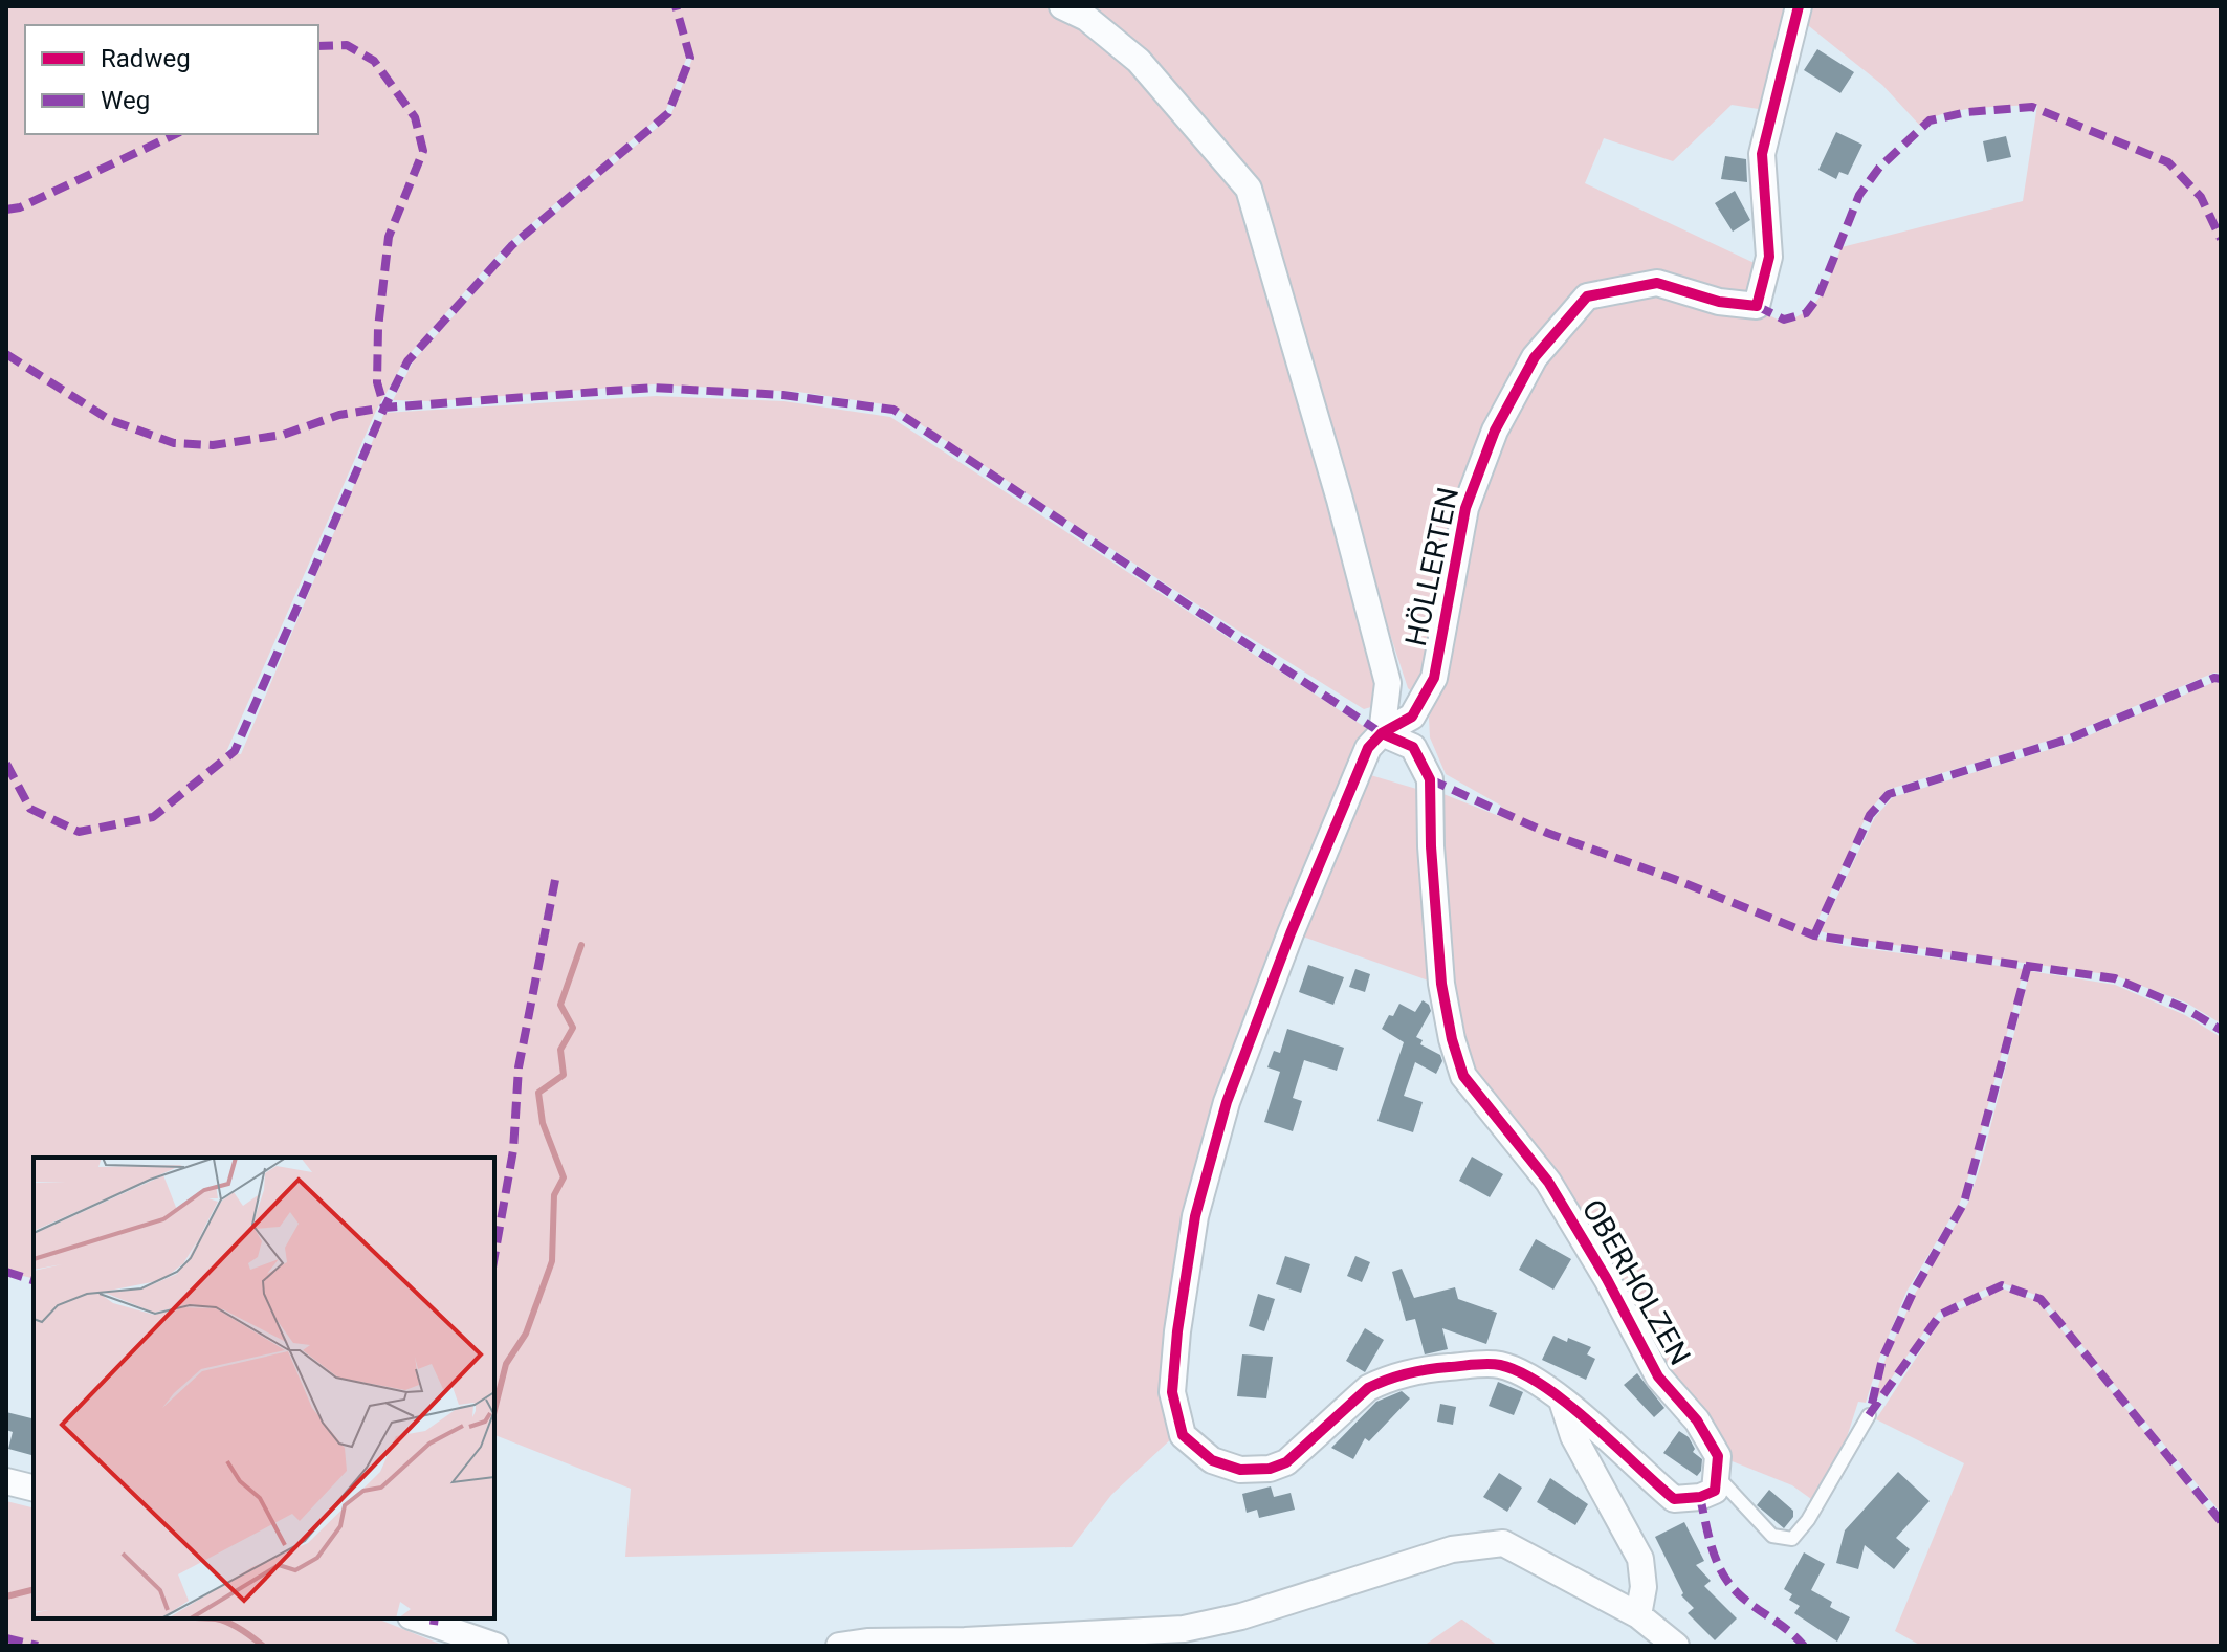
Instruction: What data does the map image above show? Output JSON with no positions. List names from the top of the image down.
{
  "streets": {
    "street": ["HÖLLERTEN", "OBERHOLZEN"]
  },
  "crossings": [
    ["HÖLLERTEN", "OBERHOLZEN"]
  ],
  "legend": ["Radweg", "Weg"]
}
